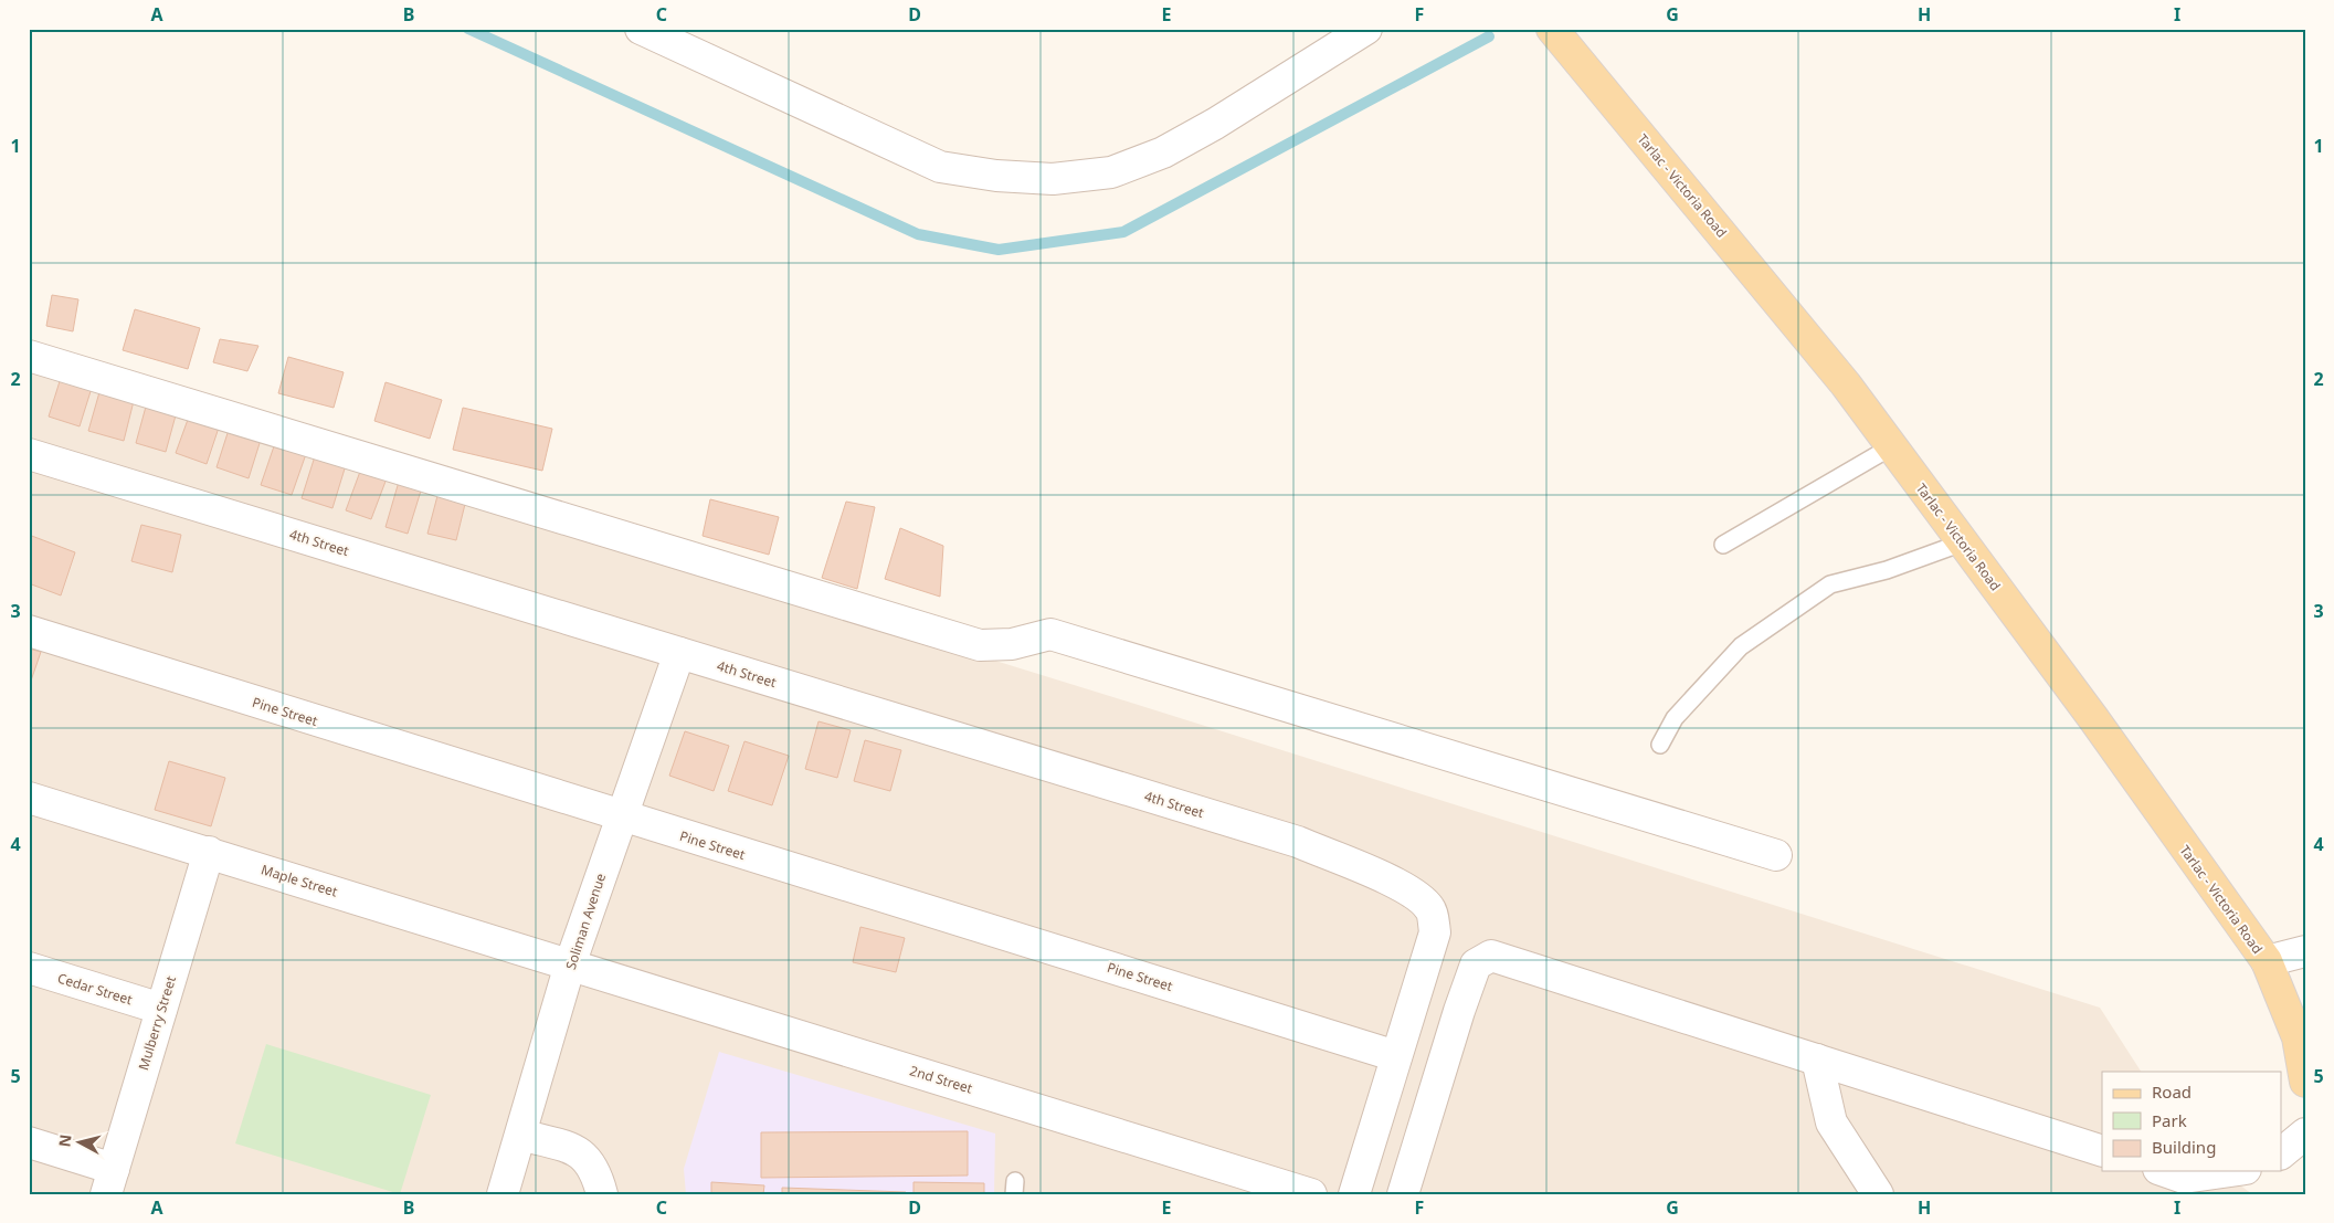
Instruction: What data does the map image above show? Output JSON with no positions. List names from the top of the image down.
{
  "streets": {
    "main road": ["Tarlac - Victoria Road"],
    "street": [
      "4th Street",
      "Pine Street",
      "Maple Street",
      "Soliman Avenue",
      "Cedar Street",
      "Mulberry Street",
      "2nd Street"
    ]
  },
  "crossings": [
    ["4th Street", "Pine Street"],
    ["4th Street", "Soliman Avenue"],
    ["Pine Street", "Soliman Avenue"],
    ["Maple Street", "Soliman Avenue"],
    ["Maple Street", "Mulberry Street"],
    ["Maple Street", "2nd Street"],
    ["Soliman Avenue", "2nd Street"],
    ["Cedar Street", "Mulberry Street"]
  ],
  "legend": ["Road", "Park", "Building"],
  "north": "left",
  "grid": {
    "columns": [
      "A",
      "B",
      "C",
      "D",
      "E",
      "F",
      "G",
      "H",
      "I"
    ],
    "rows": [
      "1",
      "2",
      "3",
      "4",
      "5"
    ]
  }
}
